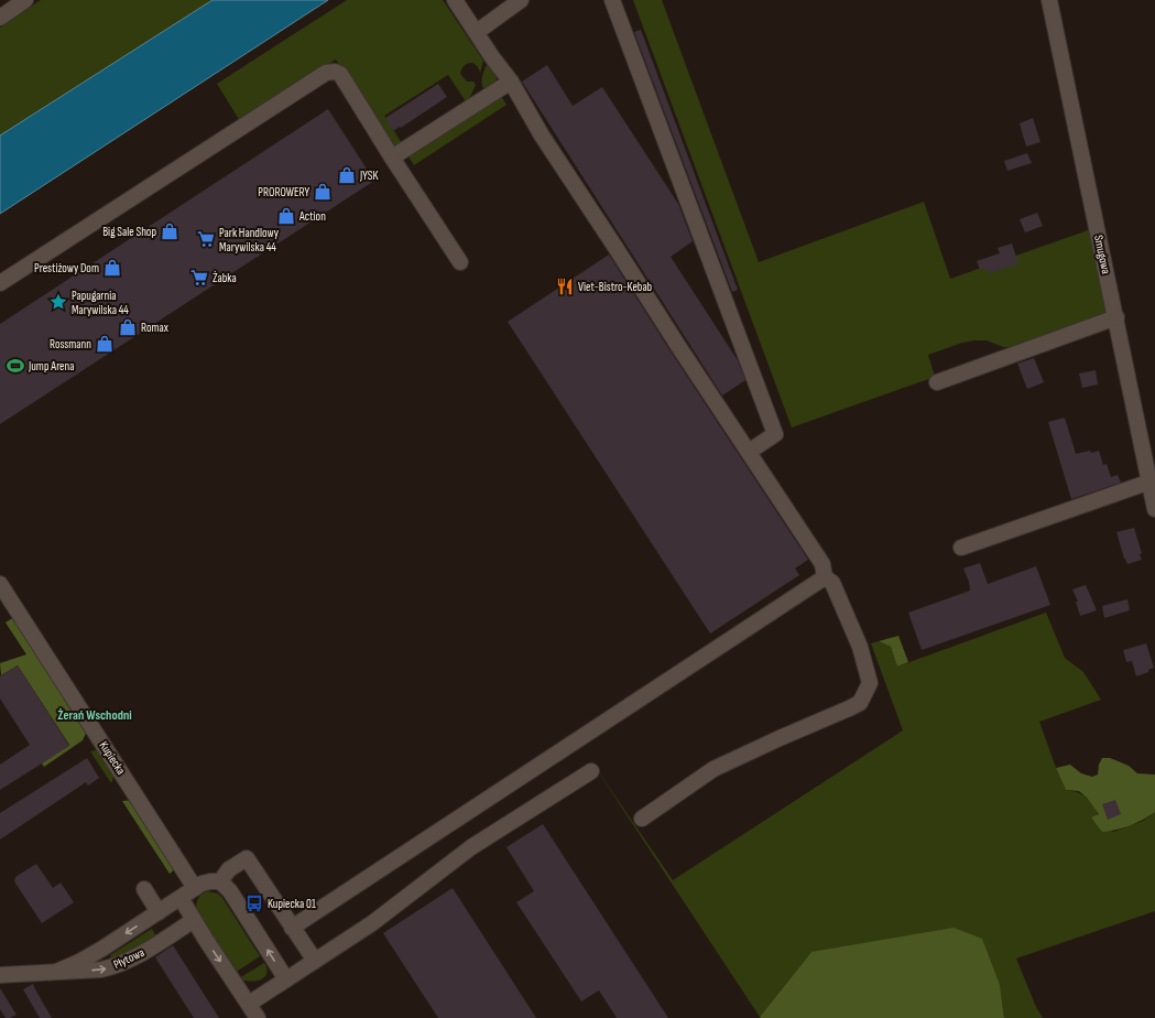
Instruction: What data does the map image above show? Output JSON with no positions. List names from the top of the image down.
{
  "streets": {
    "street": ["Smugowa", "Kupiecka", "Płytowa"]
  },
  "districts": ["Żerań Wschodni"],
  "places": {
    "shop": [
      "JYSK",
      "PROROWERY",
      "Action",
      "Big Sale Shop",
      "Prestiżowy Dom",
      "Romax",
      "Rossmann"
    ],
    "supermarket": ["Park Handlowy Marywilska 44", "Żabka"],
    "restaurant": ["Viet-Bistro-Kebab"],
    "place": ["Papugarnia Marywilska 44"],
    "sports": ["Jump Arena"],
    "bus stop": ["Kupiecka 01"]
  }
}
